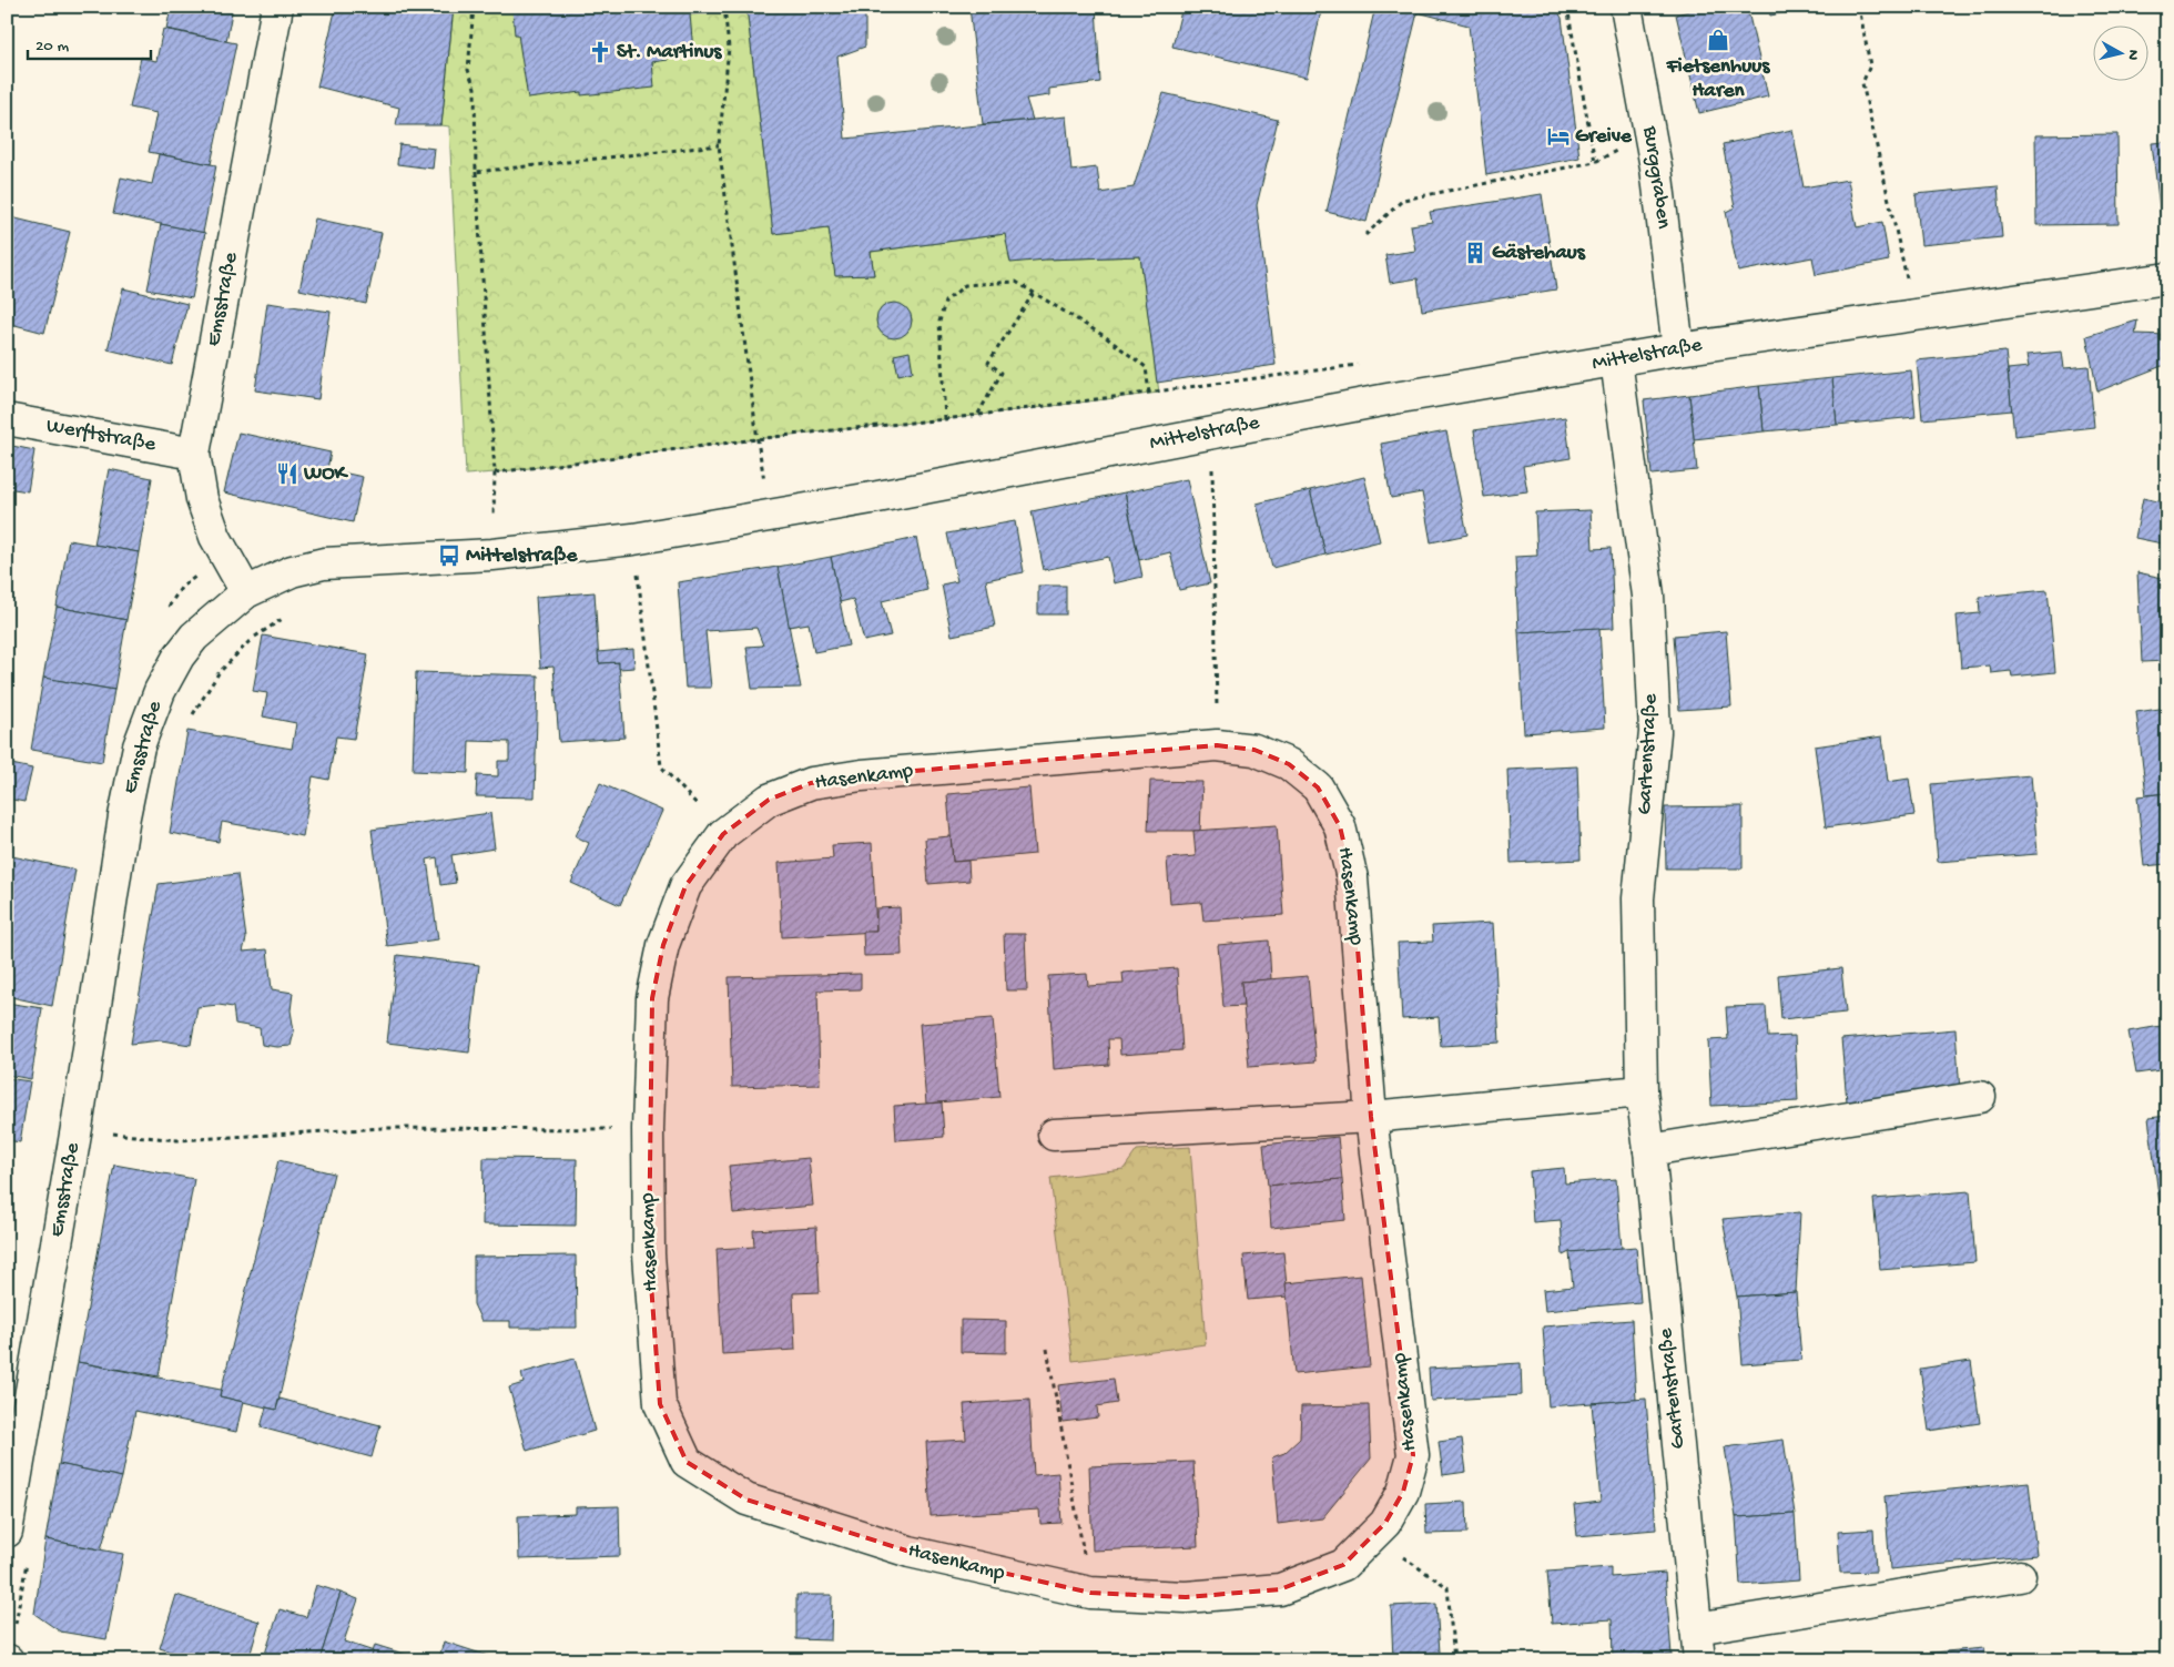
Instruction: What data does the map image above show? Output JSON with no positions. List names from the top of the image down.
{
  "streets": {
    "street": [
      "Burggraben",
      "Emsstraße",
      "Mittelstraße",
      "Werftstraße",
      "Gartenstraße",
      "Hasenkamp"
    ]
  },
  "crossings": [
    ["Burggraben", "Mittelstraße"],
    ["Emsstraße", "Mittelstraße"],
    ["Emsstraße", "Werftstraße"],
    ["Mittelstraße", "Gartenstraße"]
  ],
  "places": {
    "shop": ["Fietsenhuus Haren"],
    "church": ["St. Martinus"],
    "hotel": ["Greive"],
    "building": ["Gästehaus"],
    "restaurant": ["WOK"],
    "bus stop": ["Mittelstraße"]
  },
  "scale_bar": "20 m",
  "north": "right"
}
